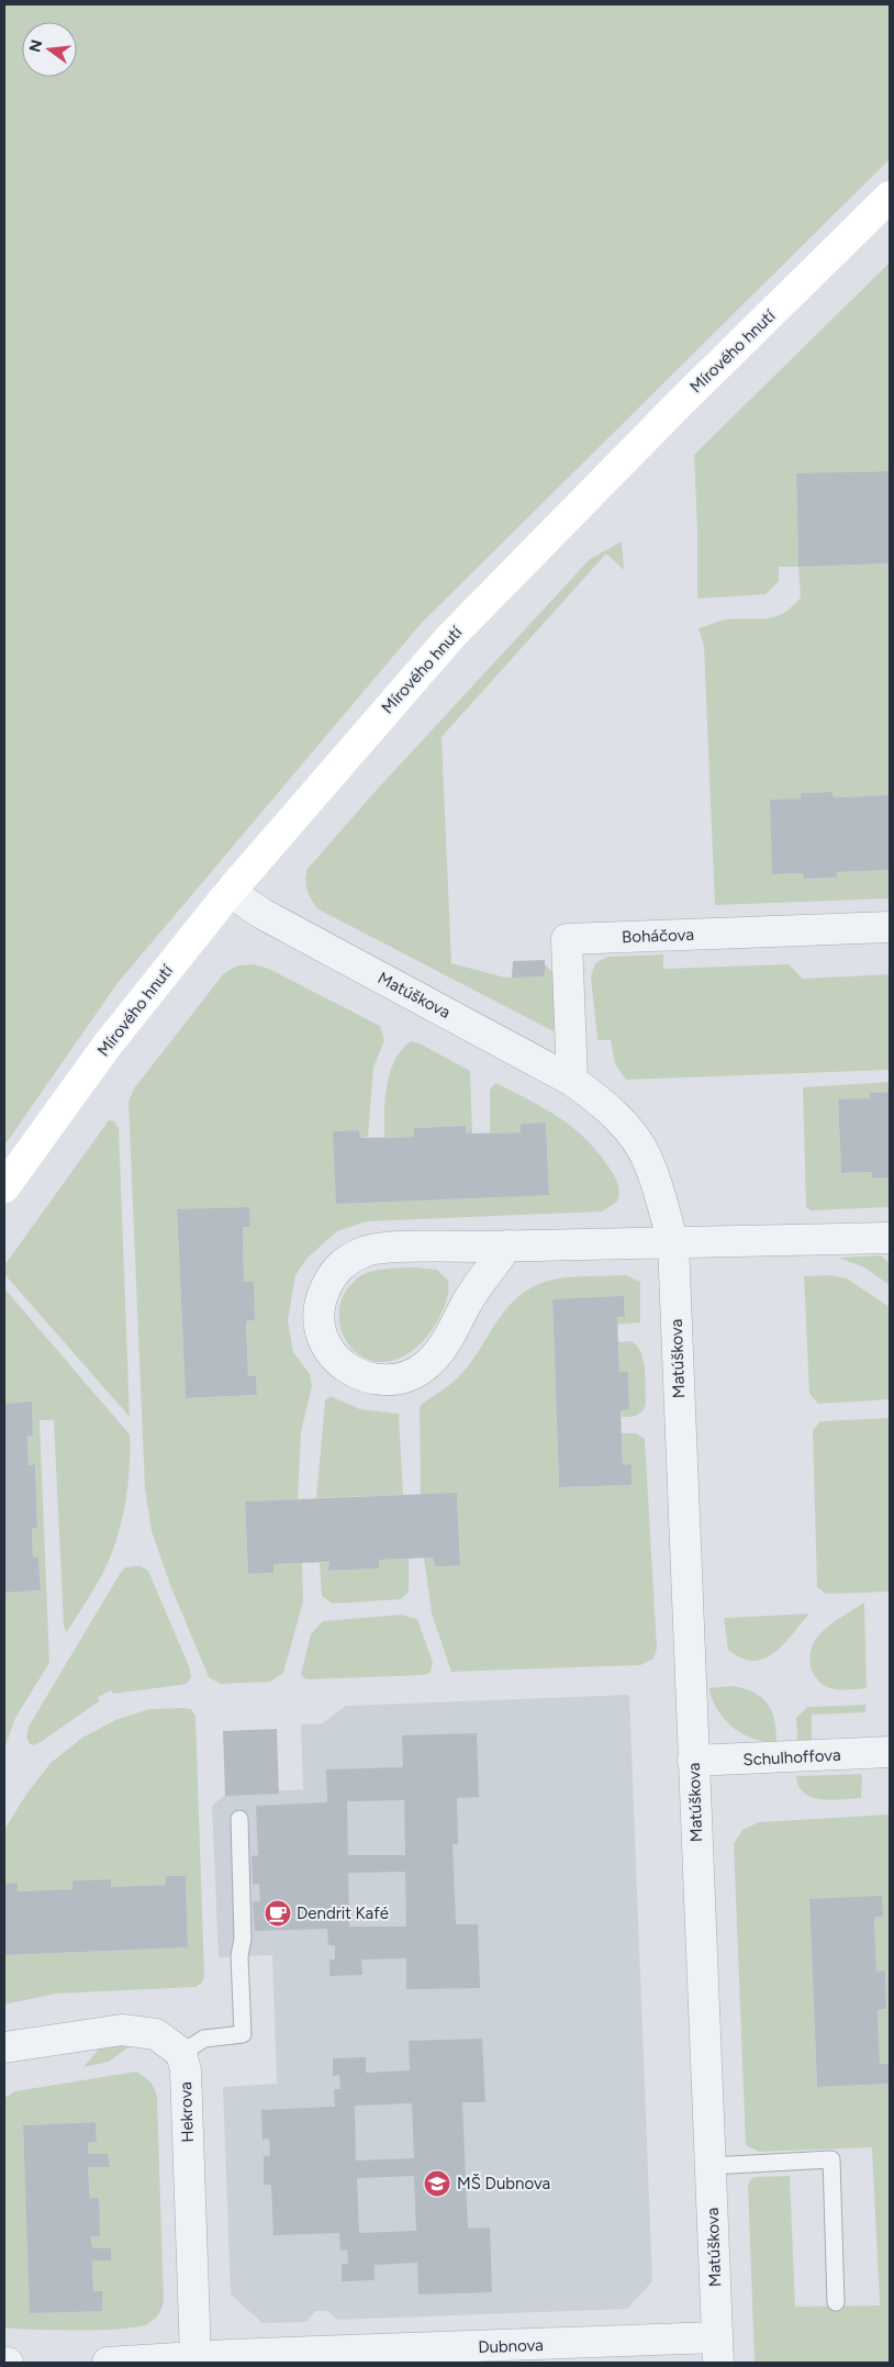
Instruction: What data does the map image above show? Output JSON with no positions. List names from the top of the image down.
{
  "streets": {
    "main road": ["Mírového hnutí"],
    "street": [
      "Boháčova",
      "Matúškova",
      "Schulhoffova",
      "Hekrova",
      "Dubnova"
    ]
  },
  "crossings": [
    ["Mírového hnutí", "Matúškova"],
    ["Boháčova", "Matúškova"],
    ["Matúškova", "Schulhoffova"],
    ["Matúškova", "Dubnova"],
    ["Hekrova", "Dubnova"]
  ],
  "places": {
    "cafe": ["Dendrit Kafé"],
    "school or university": ["MŠ Dubnova"]
  },
  "north": "left"
}
